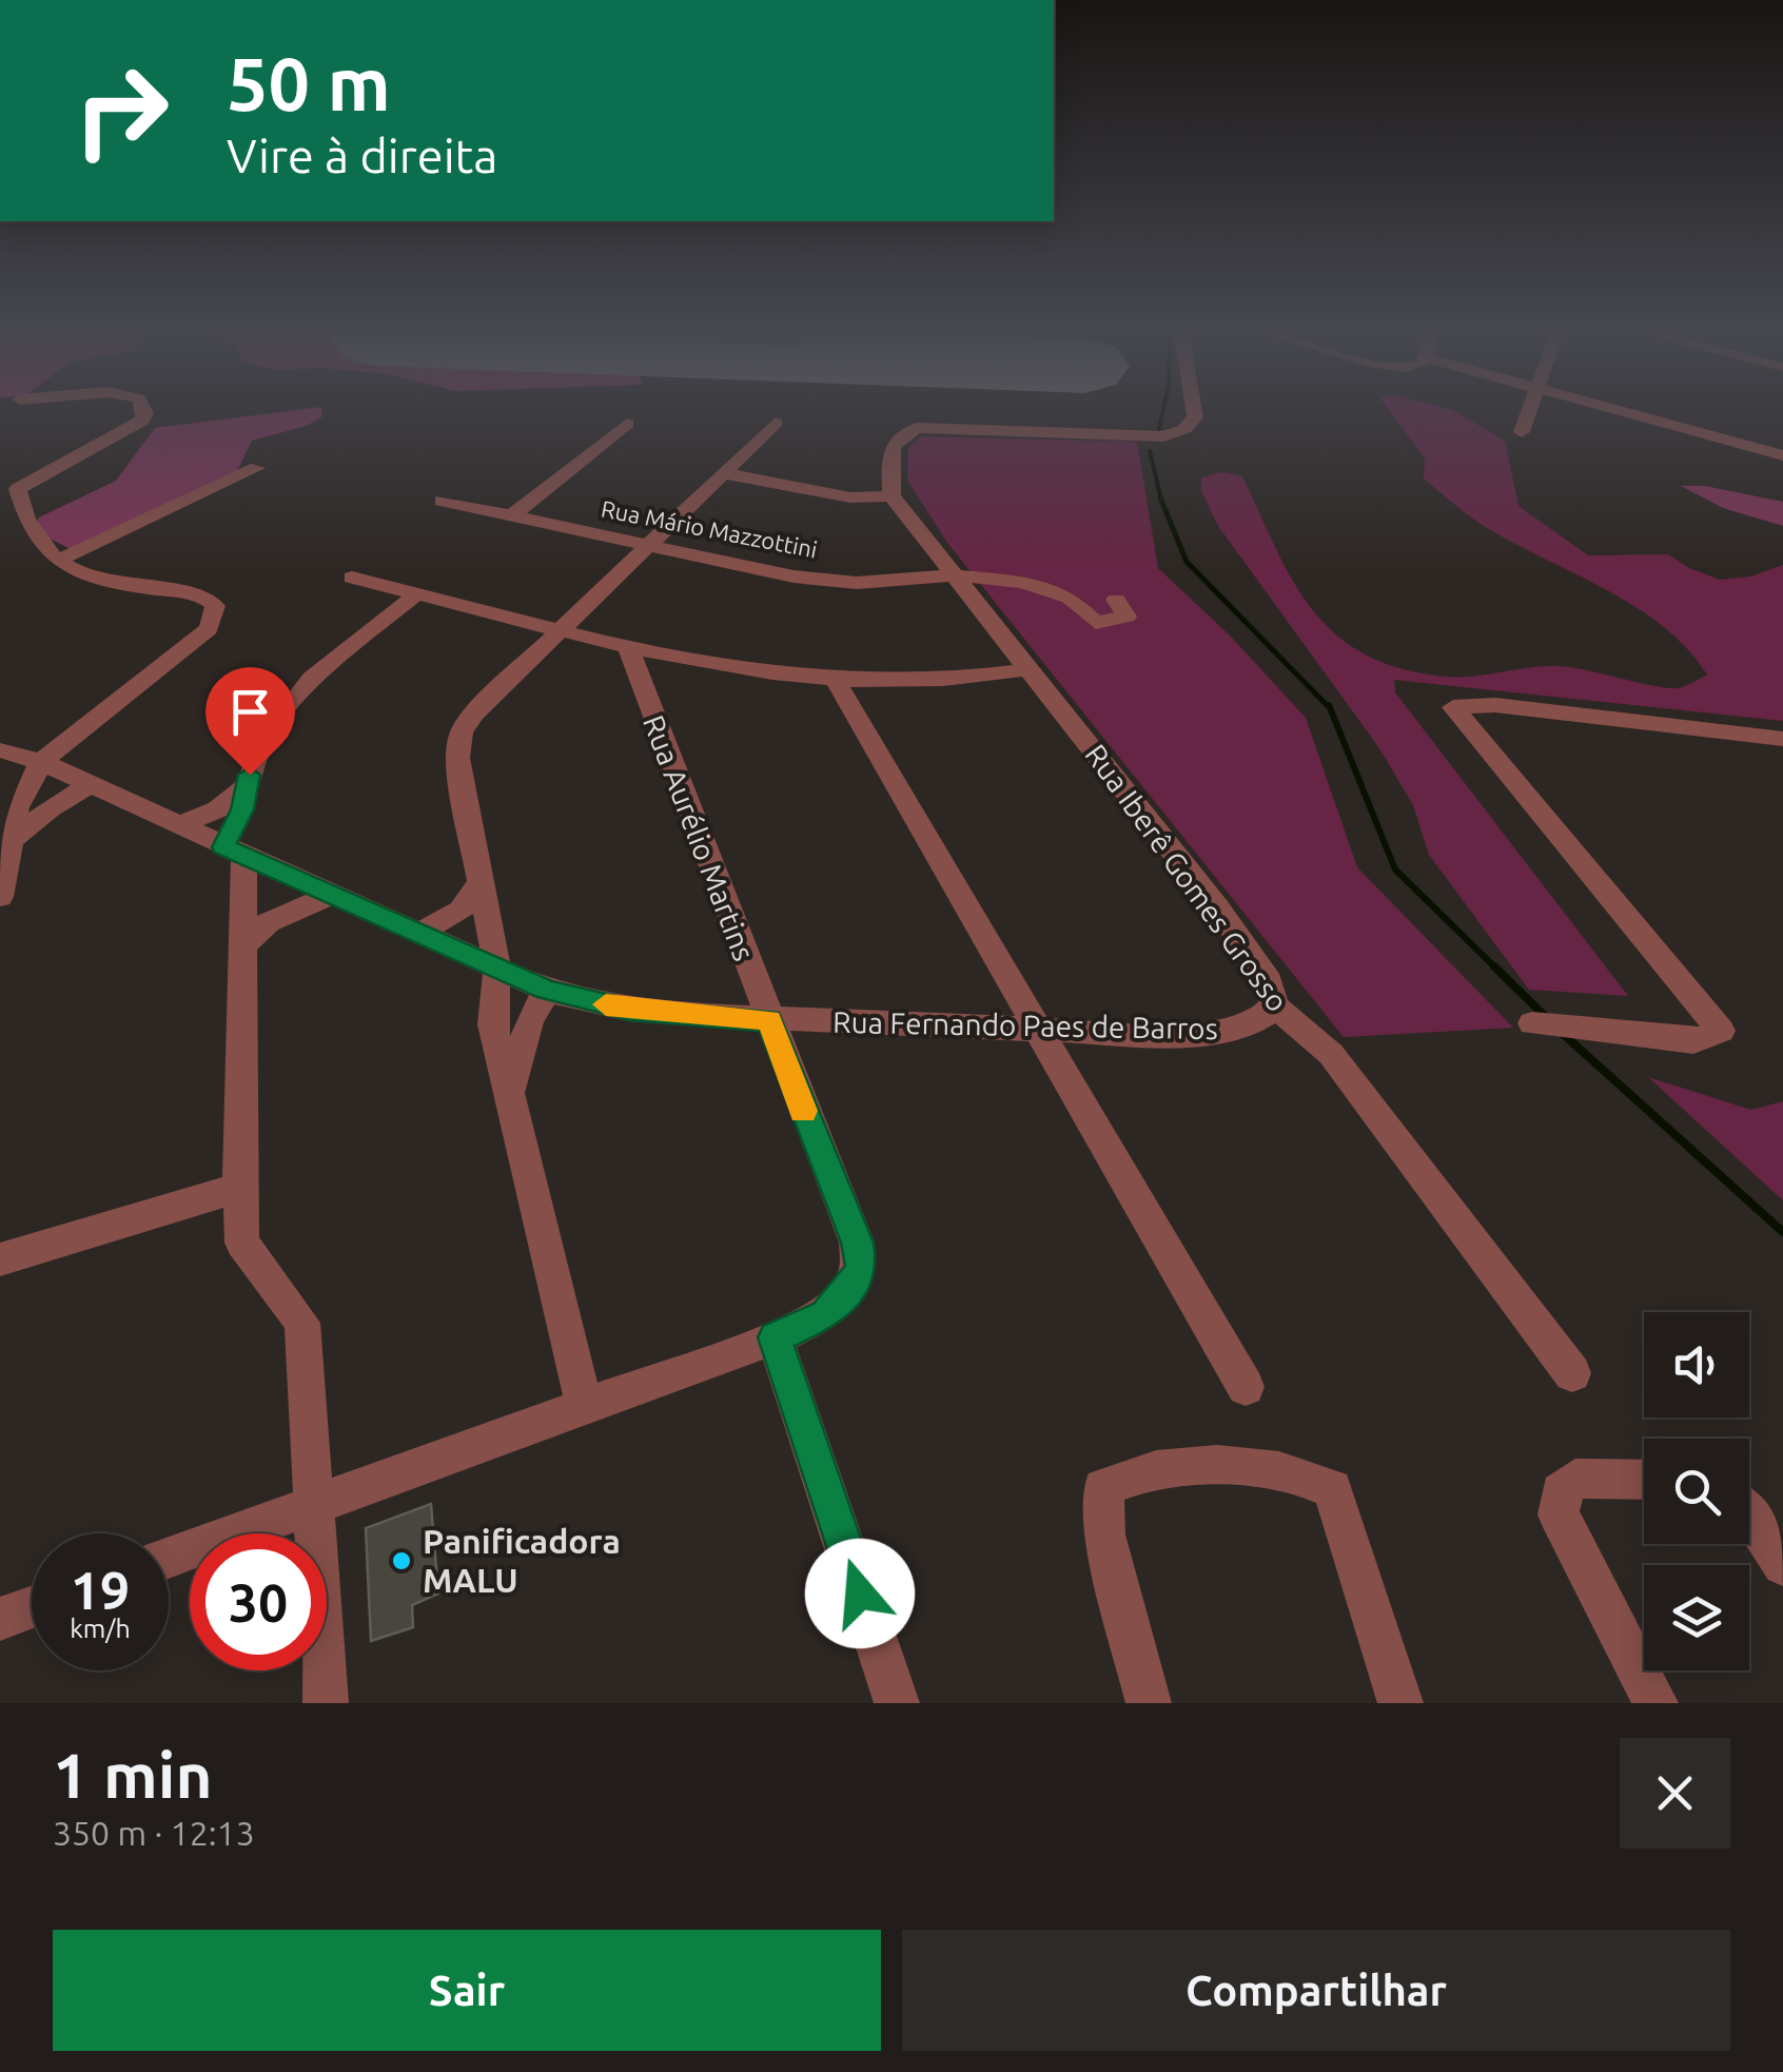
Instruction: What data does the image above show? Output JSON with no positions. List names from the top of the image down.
{
  "streets": {
    "street": [
      "Rua Mário Mazzottini",
      "Rua Aurélio Martins",
      "Rua Iberê Gomes Grosso",
      "Rua Fernando Paes de Barros"
    ]
  },
  "crossings": [
    ["Rua Mário Mazzottini", "Rua Iberê Gomes Grosso"],
    ["Rua Aurélio Martins", "Rua Fernando Paes de Barros"],
    ["Rua Iberê Gomes Grosso", "Rua Fernando Paes de Barros"]
  ],
  "places": ["Panificadora MALU"],
  "page": {
    "turn": ["50 m", "Vire à direita"],
    "speed": "19 km/h",
    "limit": "30",
    "heading": ["1 min", "350 m · 12:13"],
    "buttons": ["Sair", "Compartilhar"]
  }
}
